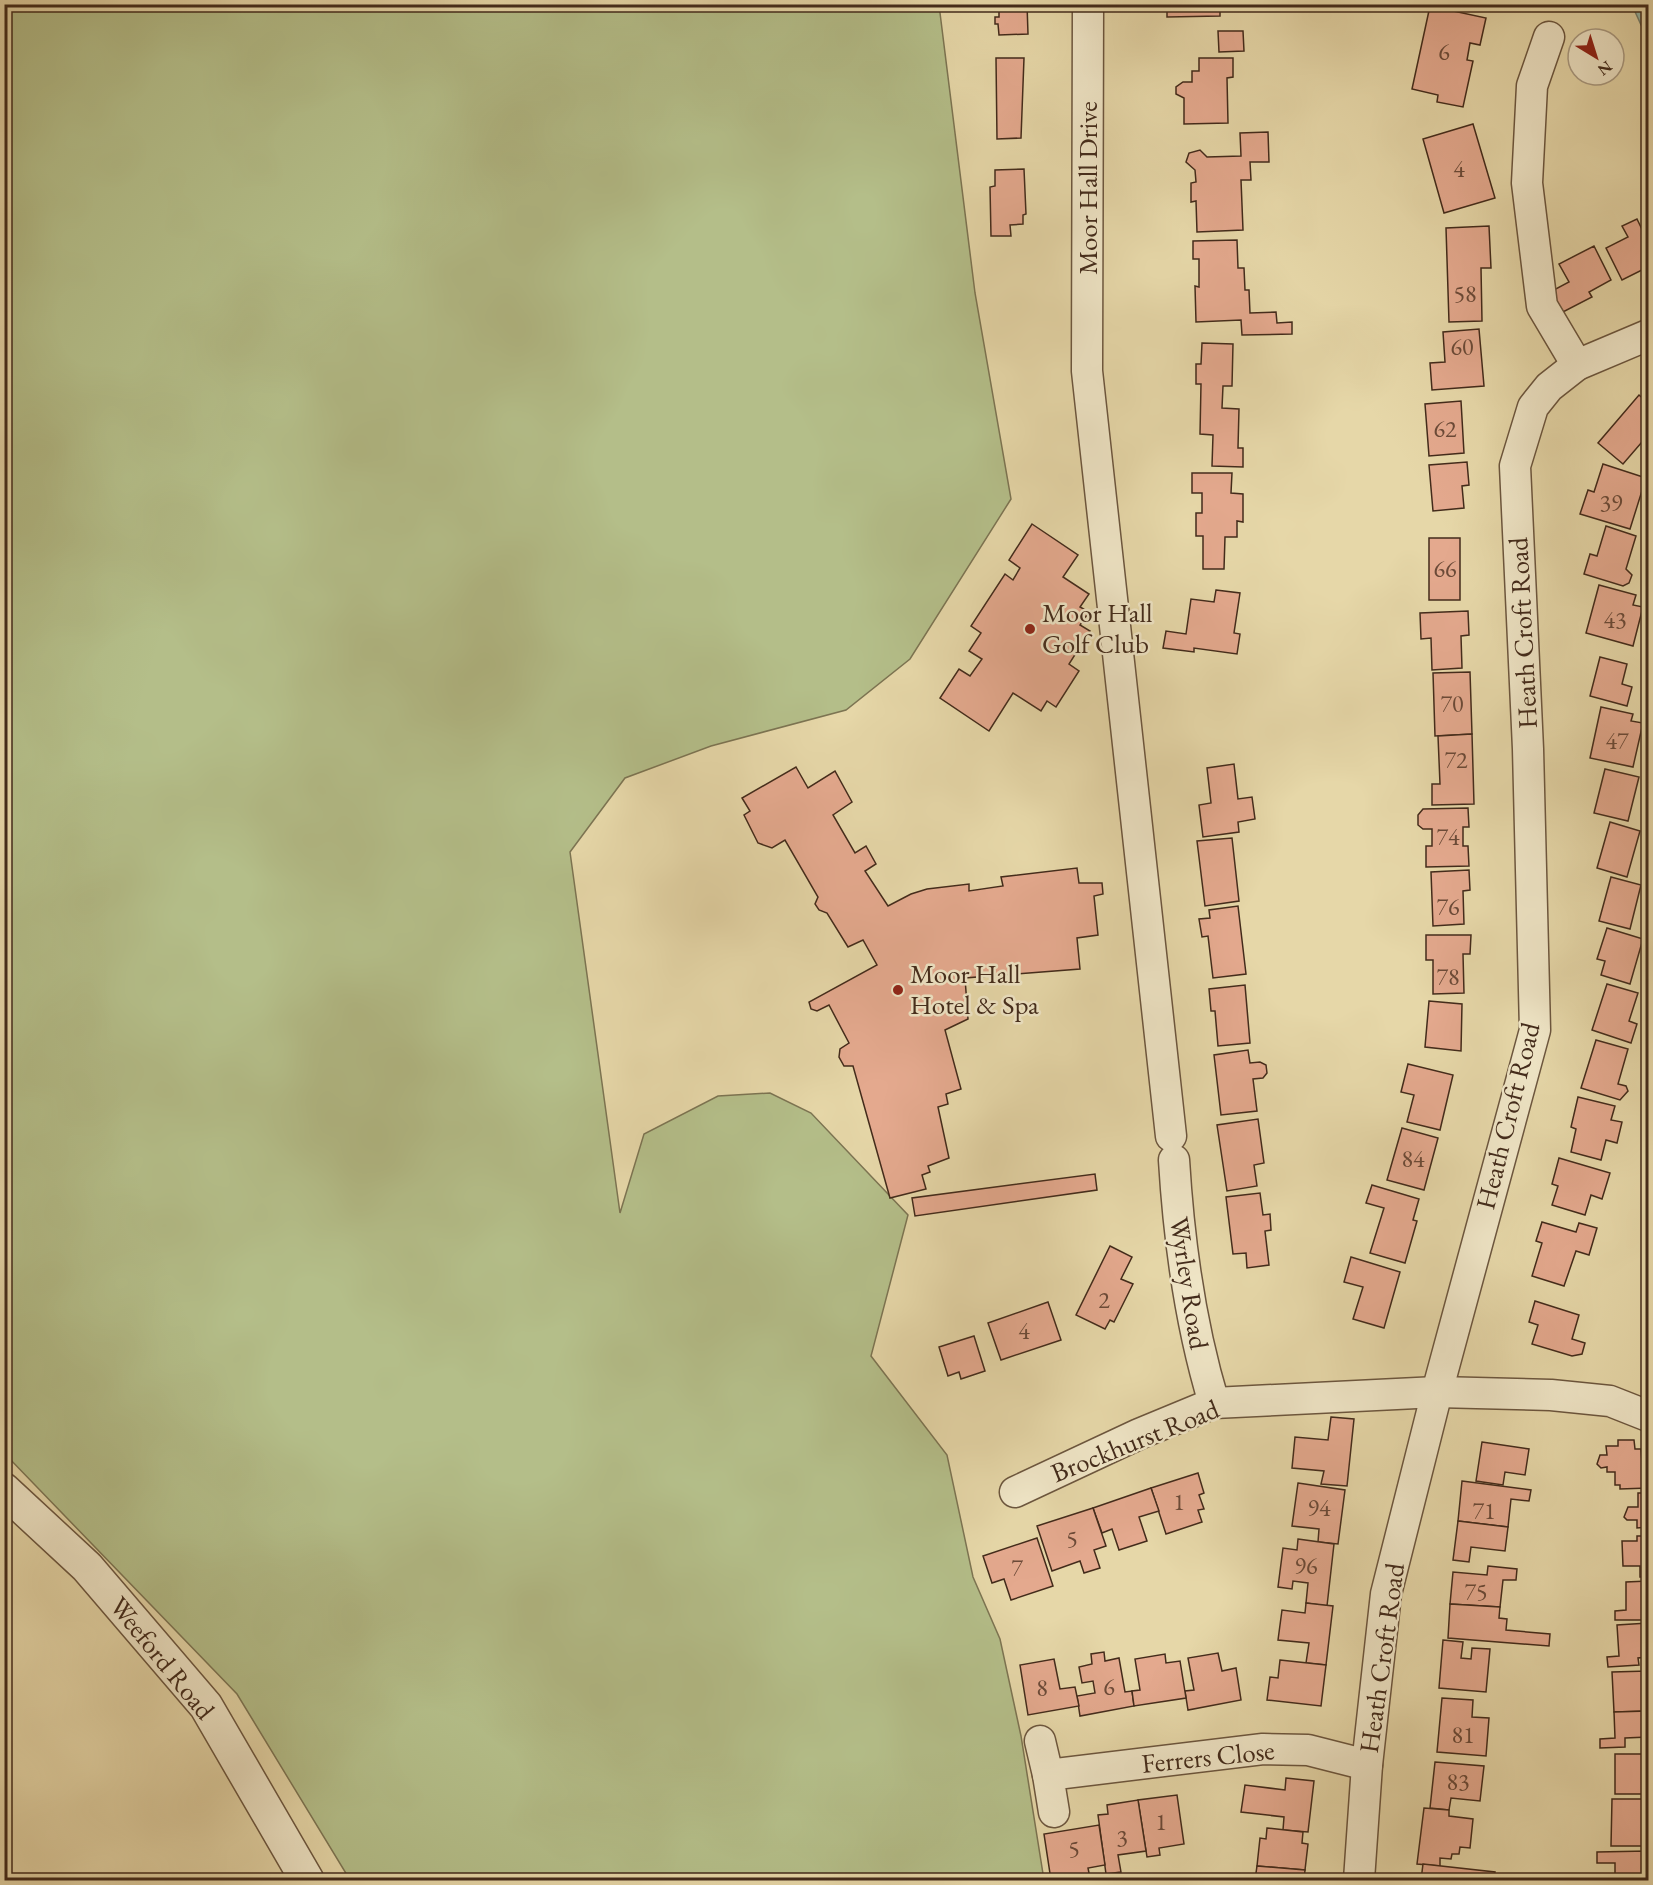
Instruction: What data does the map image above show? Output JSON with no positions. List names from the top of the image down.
{
  "streets": {
    "street": [
      "Moor Hall Drive",
      "Heath Croft Road",
      "Wyrley Road",
      "Brockhurst Road",
      "Weeford Road",
      "Ferrers Close"
    ]
  },
  "crossings": [
    ["Moor Hall Drive", "Wyrley Road"],
    ["Heath Croft Road", "Brockhurst Road"],
    ["Heath Croft Road", "Ferrers Close"],
    ["Wyrley Road", "Brockhurst Road"]
  ],
  "places": ["Moor Hall Golf Club", "Moor Hall Hotel & Spa"],
  "house_numbers": [
    "6",
    "4",
    "58",
    "60",
    "62",
    "39",
    "66",
    "43",
    "70",
    "47",
    "72",
    "74",
    "76",
    "78",
    "84",
    "2",
    "4",
    "1",
    "94",
    "71",
    "5",
    "96",
    "7",
    "75",
    "6",
    "8",
    "81",
    "83",
    "1",
    "3",
    "5"
  ],
  "north": "bottom right"
}
